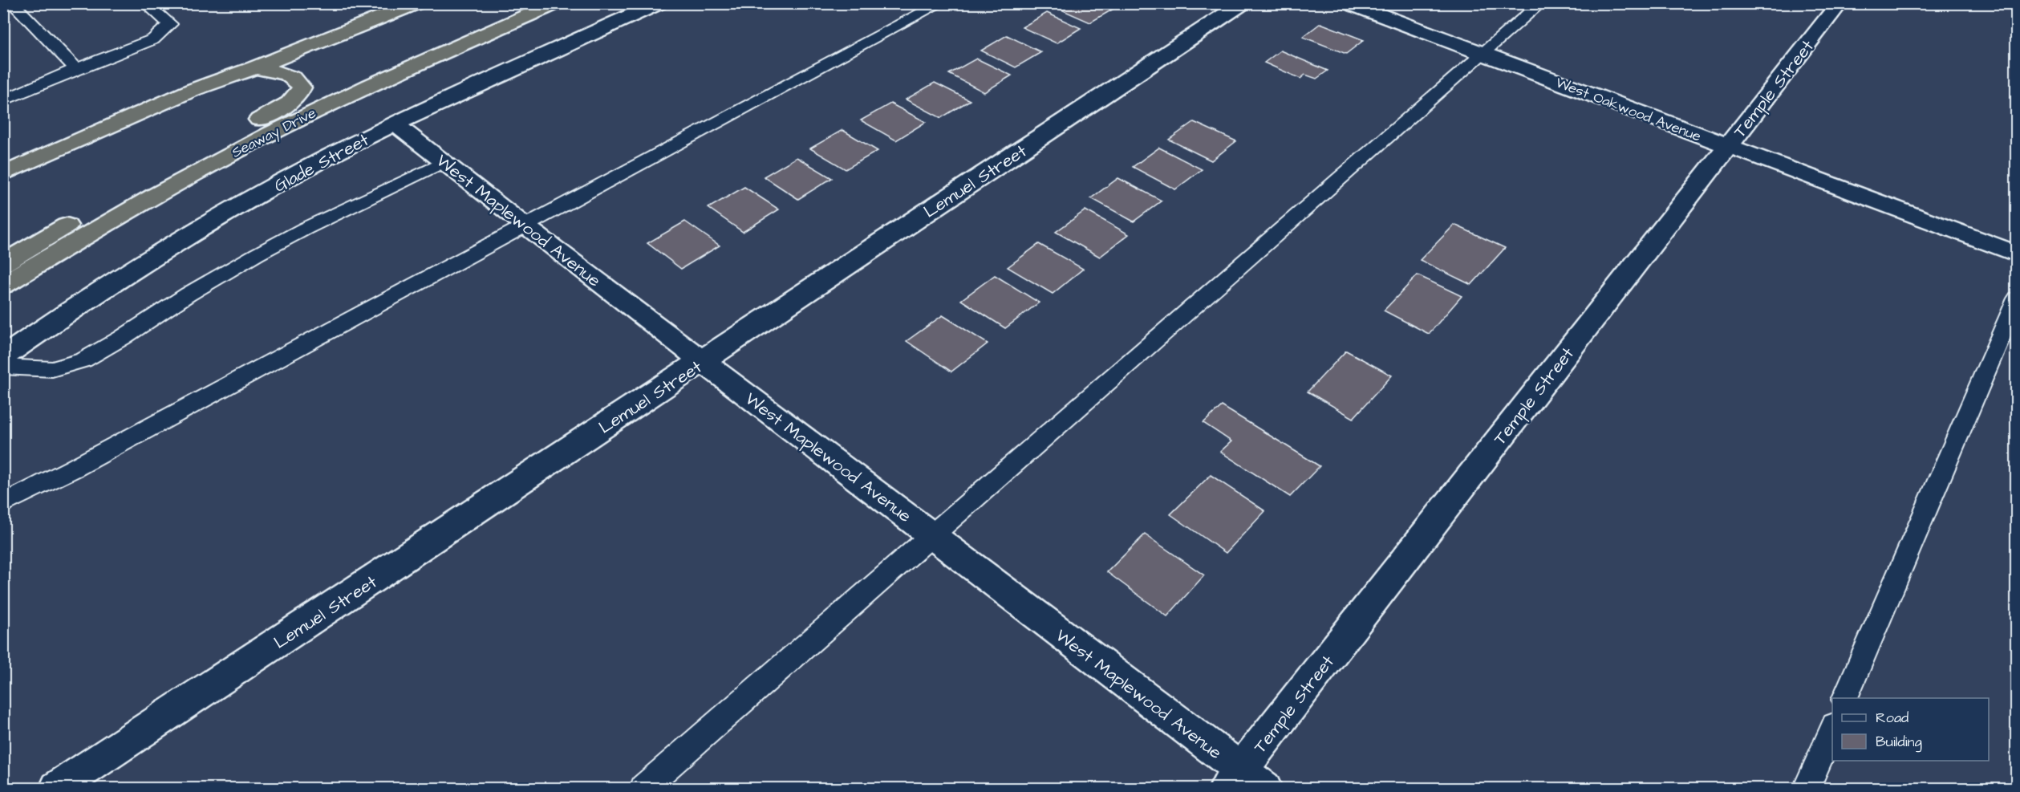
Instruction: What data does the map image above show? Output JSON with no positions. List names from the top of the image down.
{
  "streets": {
    "highway": ["Seaway Drive"],
    "street": [
      "Temple Street",
      "West Oakwood Avenue",
      "Glade Street",
      "Lemuel Street",
      "West Maplewood Avenue"
    ]
  },
  "crossings": [
    ["Temple Street", "West Oakwood Avenue"],
    ["Temple Street", "West Maplewood Avenue"],
    ["Glade Street", "West Maplewood Avenue"],
    ["Lemuel Street", "West Maplewood Avenue"]
  ],
  "legend": ["Road", "Building"]
}
